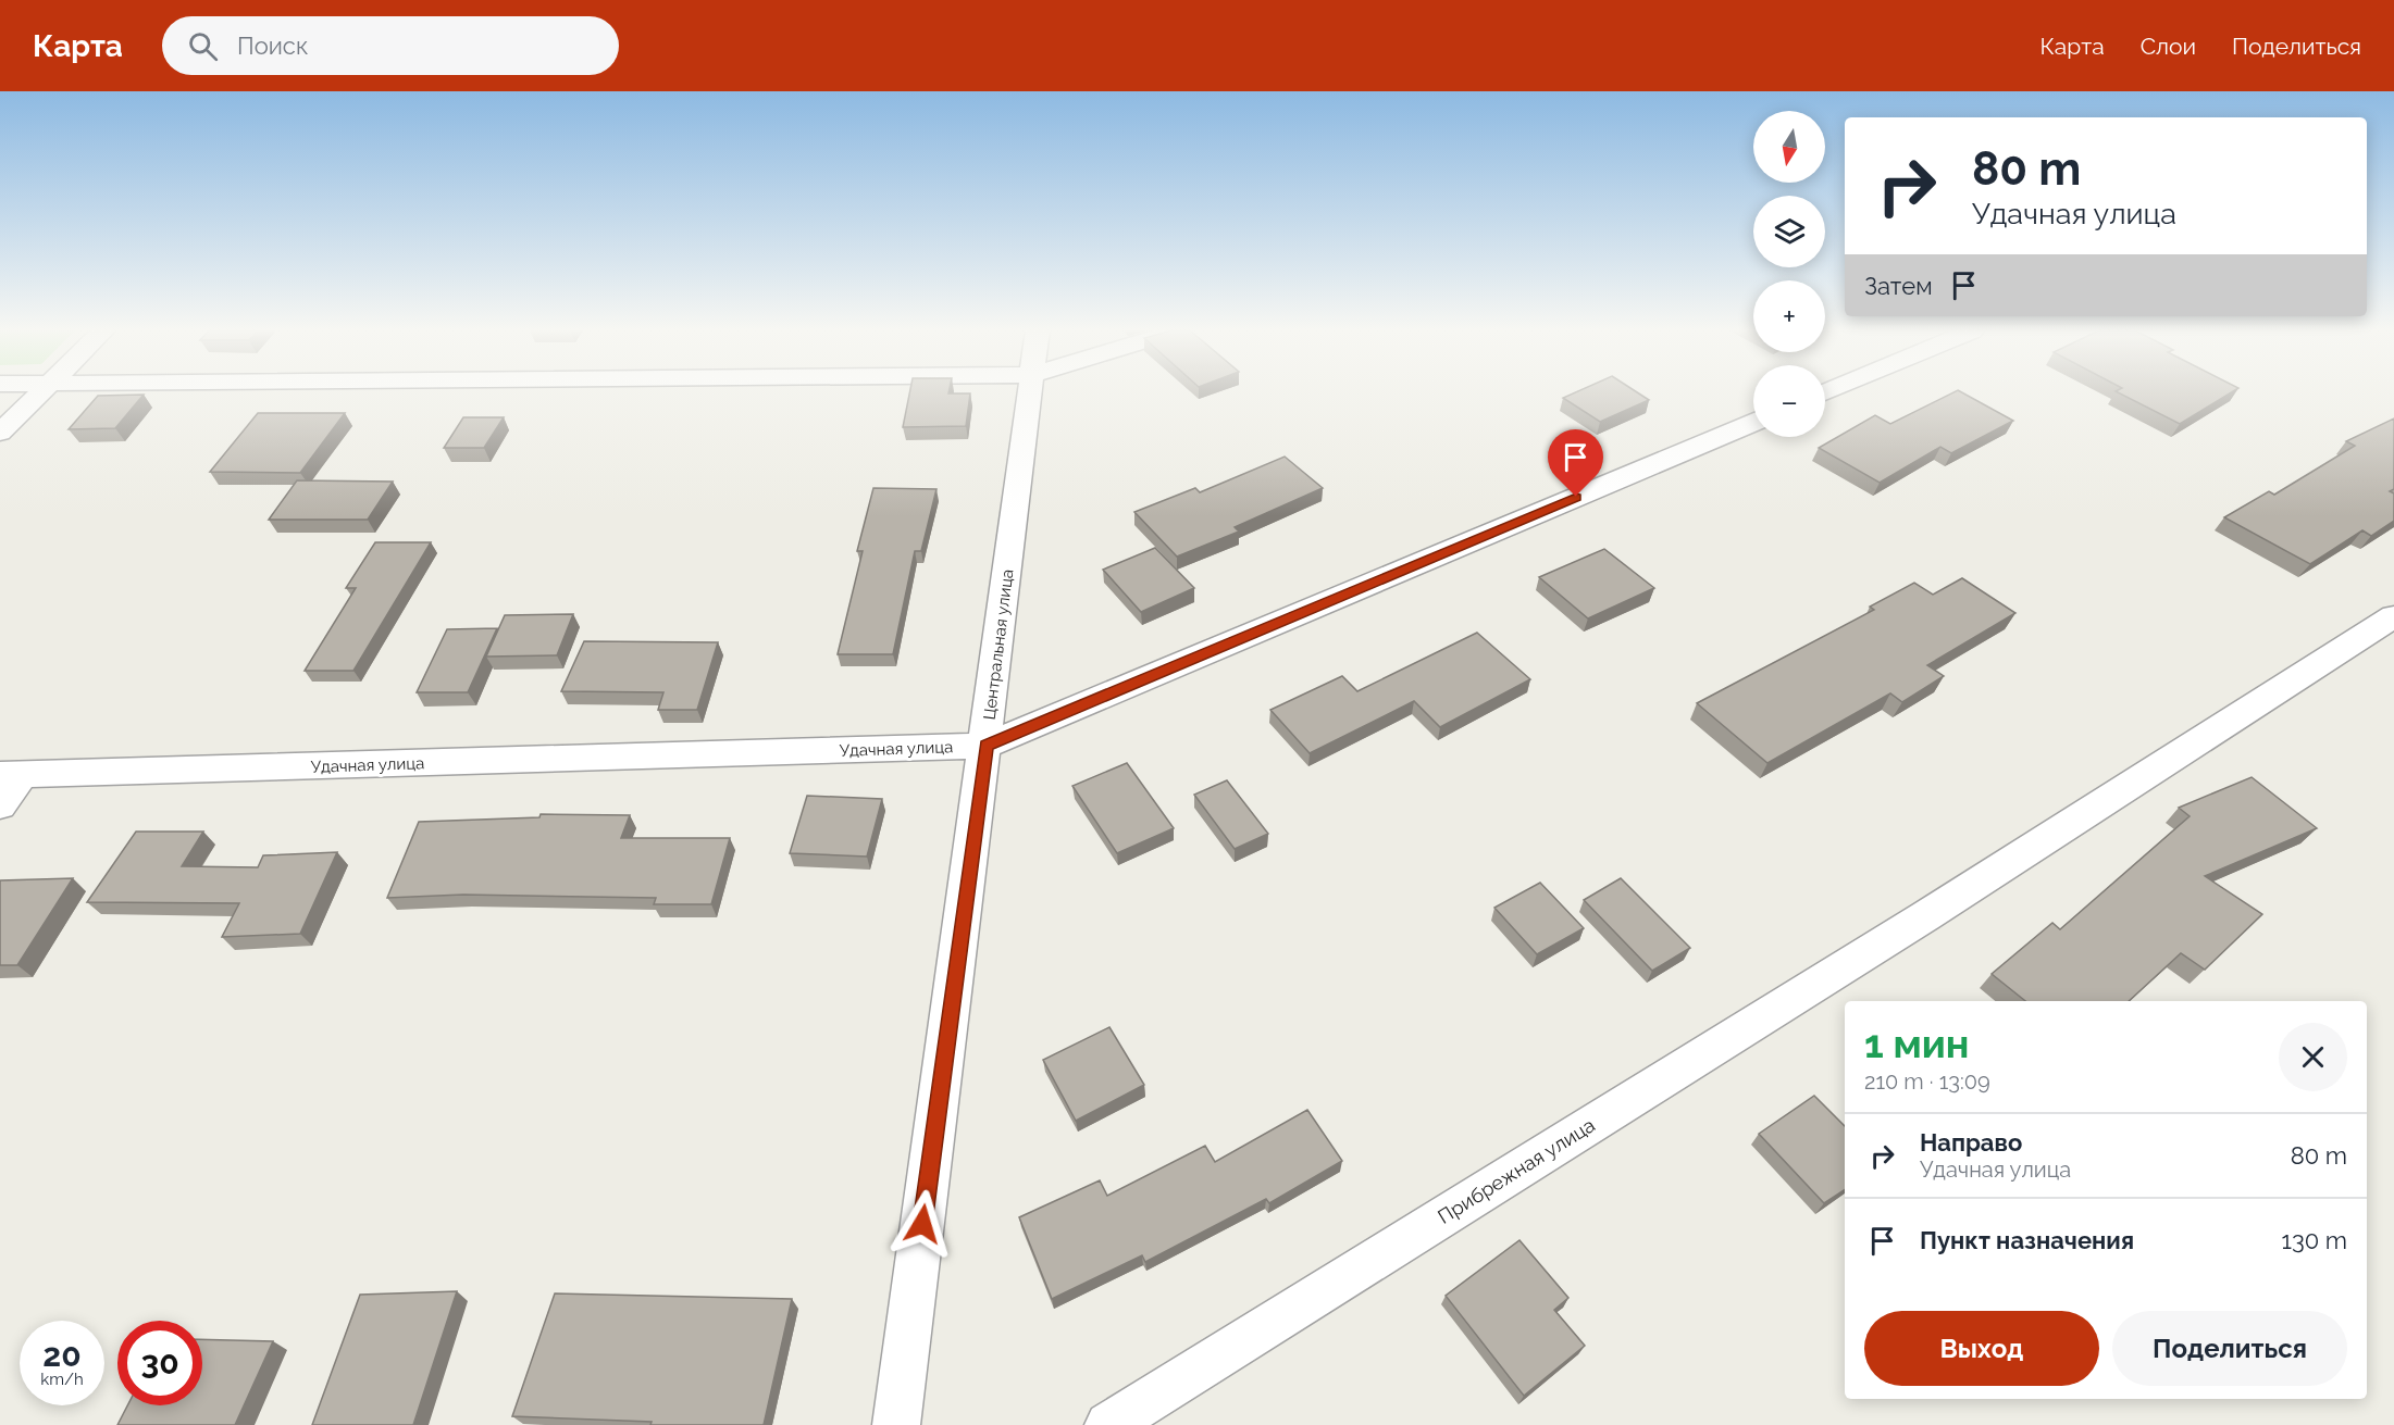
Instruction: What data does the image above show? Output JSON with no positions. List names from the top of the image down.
{
  "streets": {
    "street": ["Центральная улица", "Удачная улица", "Прибрежная улица"]
  },
  "crossings": [
    ["Центральная улица", "Удачная улица"]
  ],
  "north": "bottom",
  "page": {
    "header": "Карта",
    "search": "Поиск",
    "nav": ["Карта", "Слои", "Поделиться"],
    "map_buttons": ["+", "−"],
    "turn": ["80 m", "Удачная улица"],
    "then": "Затем",
    "heading": ["1 мин", "210 m · 13:09"],
    "list": [
      {
        "name": "Направо",
        "note": "Удачная улица",
        "value": "80 m"
      },
      {
        "name": "Пункт назначения",
        "value": "130 m"
      }
    ],
    "buttons": ["Выход", "Поделиться"],
    "speed": "20 km/h",
    "limit": "30"
  }
}
